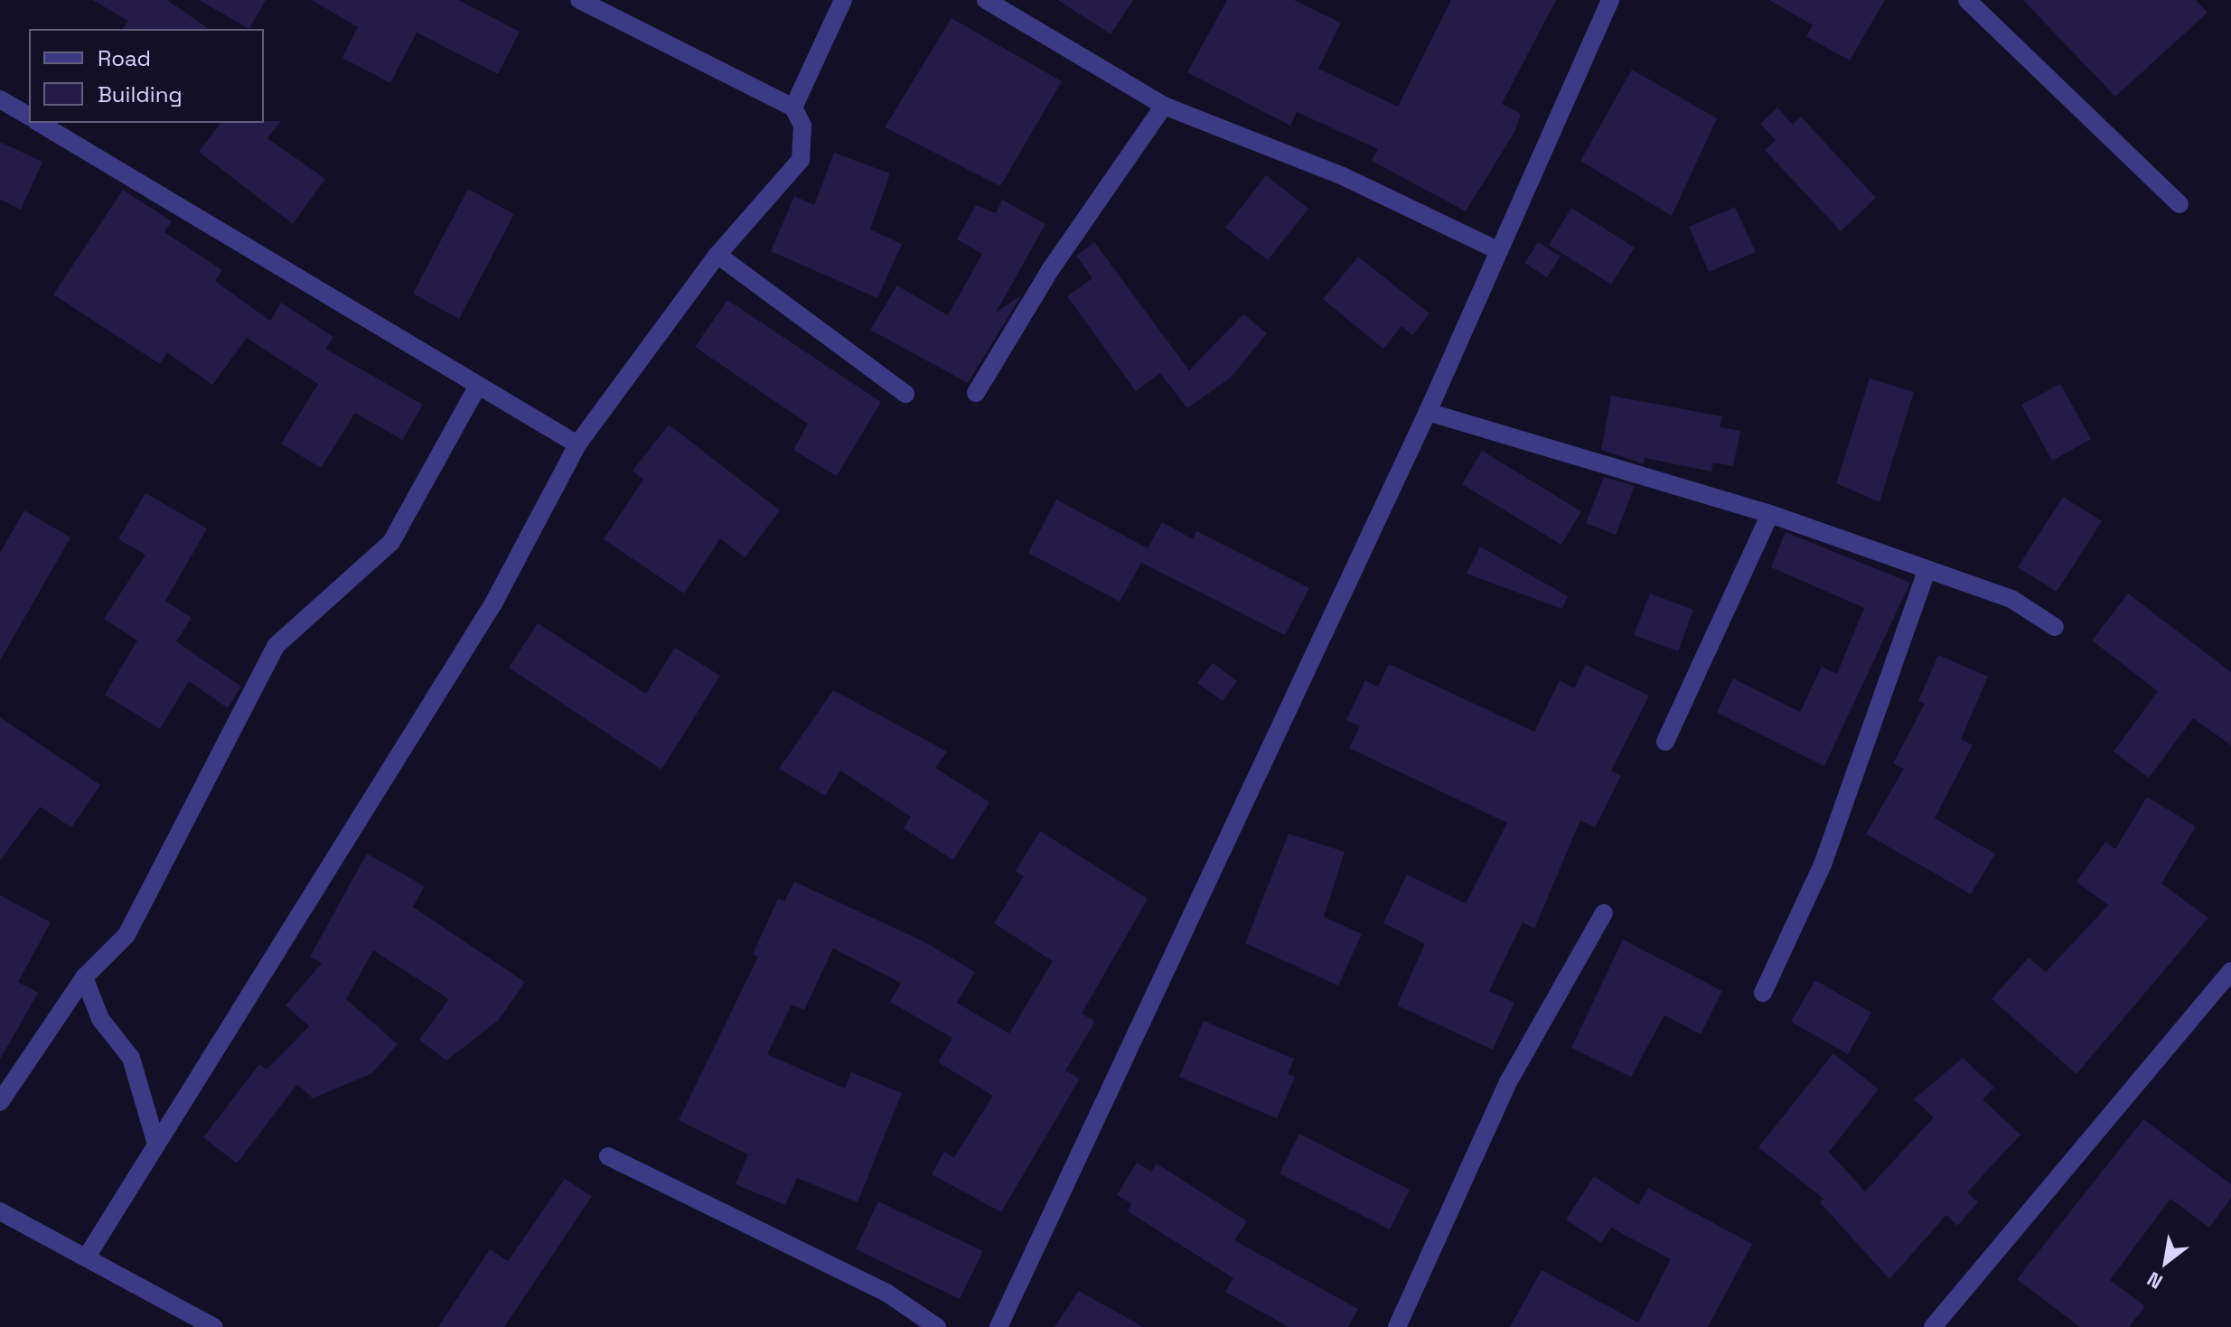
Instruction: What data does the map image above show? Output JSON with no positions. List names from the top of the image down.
{
  "legend": ["Road", "Building"],
  "north": "bottom left"
}
